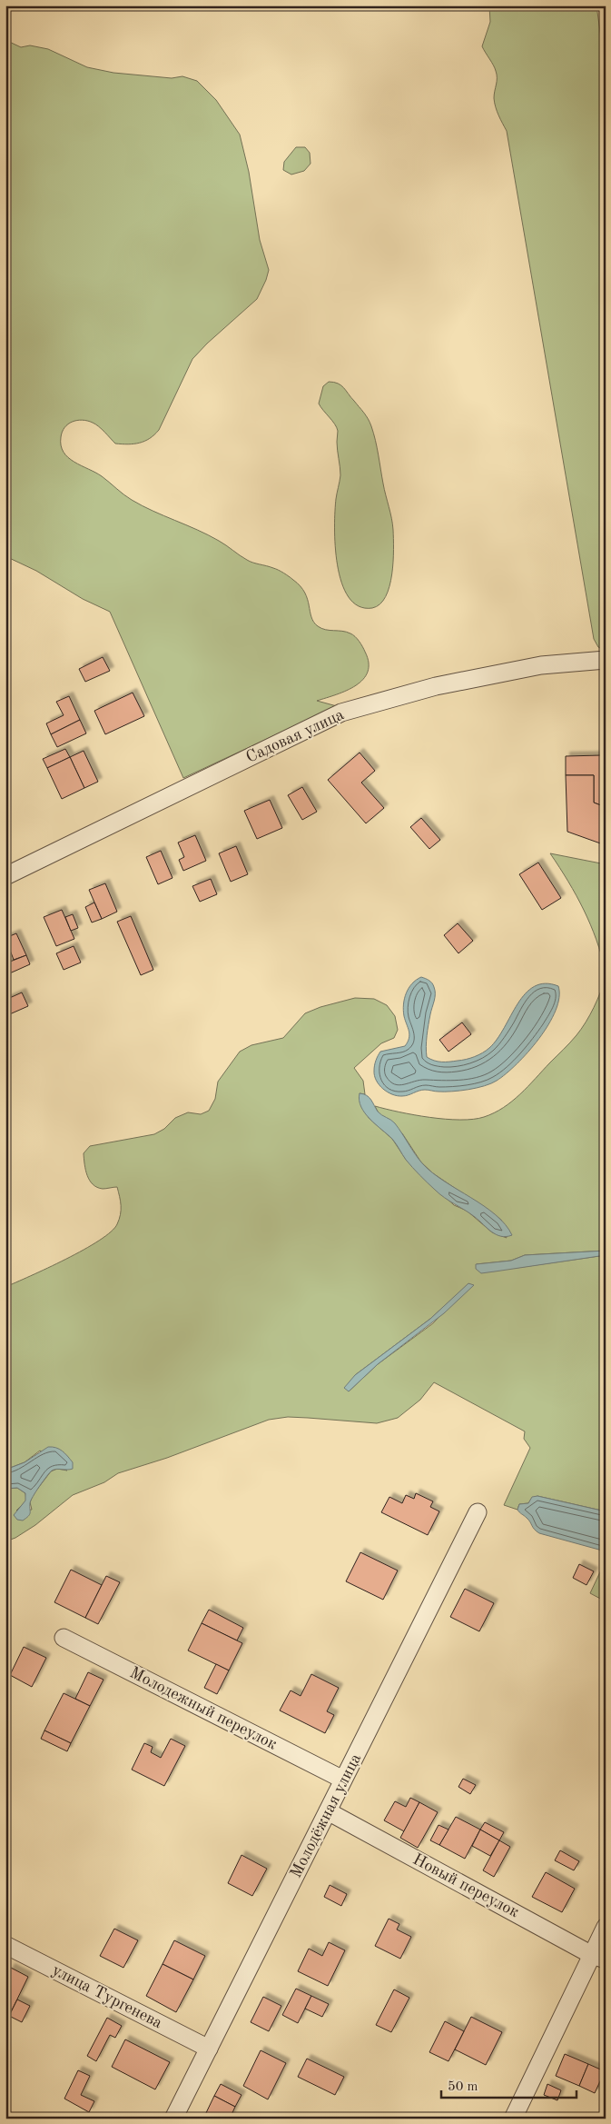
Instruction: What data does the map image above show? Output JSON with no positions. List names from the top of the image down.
{
  "streets": {
    "street": [
      "Садовая улица",
      "Молодежный переулок",
      "Молодёжная улица",
      "Новый переулок",
      "улица Тургенева"
    ]
  },
  "crossings": [
    ["Молодежный переулок", "Молодёжная улица"],
    ["Молодёжная улица", "Новый переулок"],
    ["Молодёжная улица", "улица Тургенева"]
  ],
  "scale_bar": "50 m"
}
